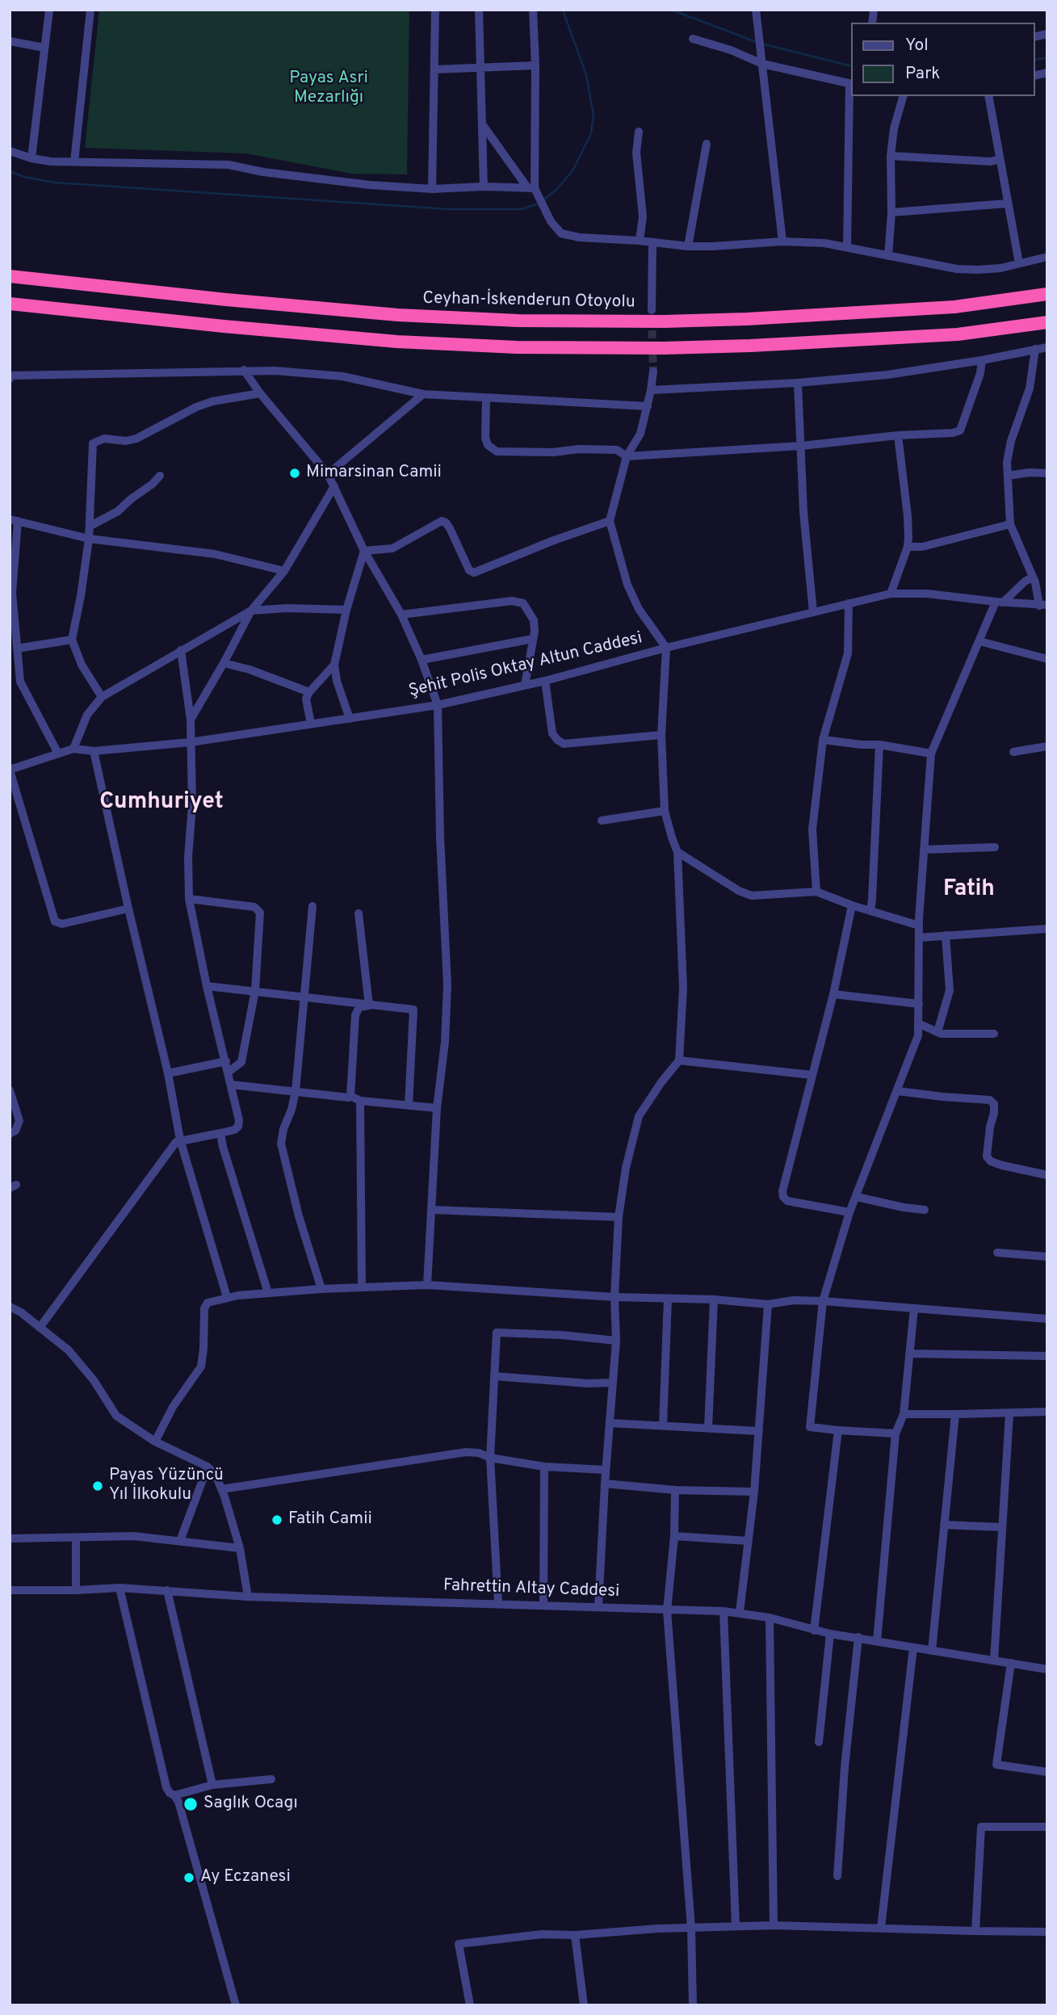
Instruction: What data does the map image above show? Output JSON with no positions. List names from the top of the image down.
{
  "streets": {
    "highway": ["Ceyhan-İskenderun Otoyolu"],
    "street": ["Şehit Polis Oktay Altun Caddesi", "Fahrettin Altay Caddesi"]
  },
  "districts": ["Cumhuriyet", "Fatih"],
  "parks": ["Payas Asri Mezarlığı"],
  "places": [
    "Mimarsinan Camii",
    "Payas Yüzüncü Yıl İlkokulu",
    "Fatih Camii",
    "Saglık Ocagı",
    "Ay Eczanesi"
  ],
  "legend": ["Yol", "Park"]
}
